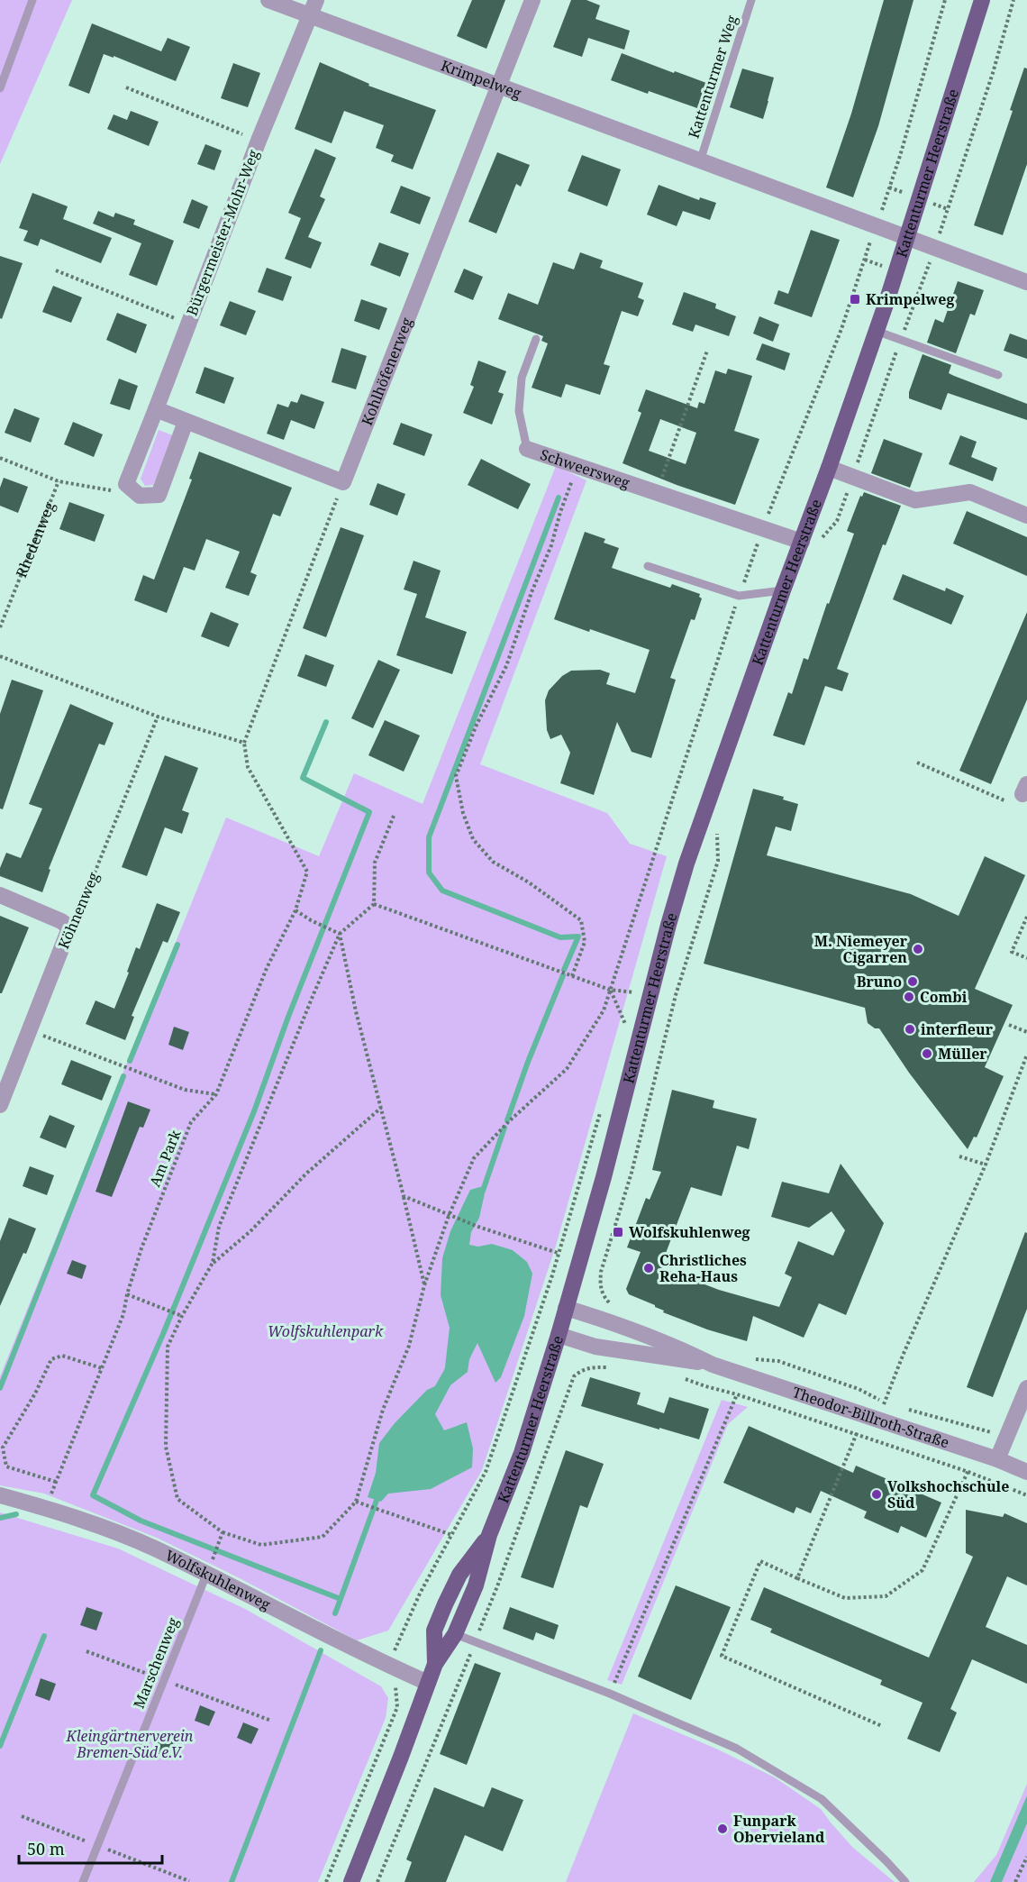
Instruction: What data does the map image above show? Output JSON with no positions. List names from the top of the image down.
{
  "streets": {
    "main road": ["Kattenturmer Heerstraße"],
    "street": [
      "Krimpelweg",
      "Bürgermeister-Mohr-Weg",
      "Kohlhöfenerweg",
      "Schweersweg",
      "Köhnenweg",
      "Theodor-Billroth-Straße",
      "Wolfskuhlenweg"
    ],
    "lane": ["Kattenturmer Weg", "Marschenweg"],
    "path": ["Rhedenweg", "Am Park"]
  },
  "crossings": [
    ["Kattenturmer Weg", "Krimpelweg"],
    ["Krimpelweg", "Kattenturmer Heerstraße"],
    ["Krimpelweg", "Bürgermeister-Mohr-Weg"],
    ["Krimpelweg", "Kohlhöfenerweg"],
    ["Kattenturmer Heerstraße", "Schweersweg"],
    ["Kattenturmer Heerstraße", "Theodor-Billroth-Straße"],
    ["Kattenturmer Heerstraße", "Wolfskuhlenweg"],
    ["Am Park", "Wolfskuhlenweg"],
    ["Wolfskuhlenweg", "Marschenweg"]
  ],
  "parks": ["Wolfskuhlenpark", "Kleingärtnerverein Bremen-Süd e.V."],
  "places": {
    "transit": ["Krimpelweg", "Wolfskuhlenweg"],
    "other": [
      "M. Niemeyer Cigarren",
      "Bruno",
      "Combi",
      "interfleur",
      "Müller",
      "Christliches Reha-Haus",
      "Volkshochschule Süd",
      "Funpark Obervieland"
    ]
  },
  "scale_bar": "50 m"
}
